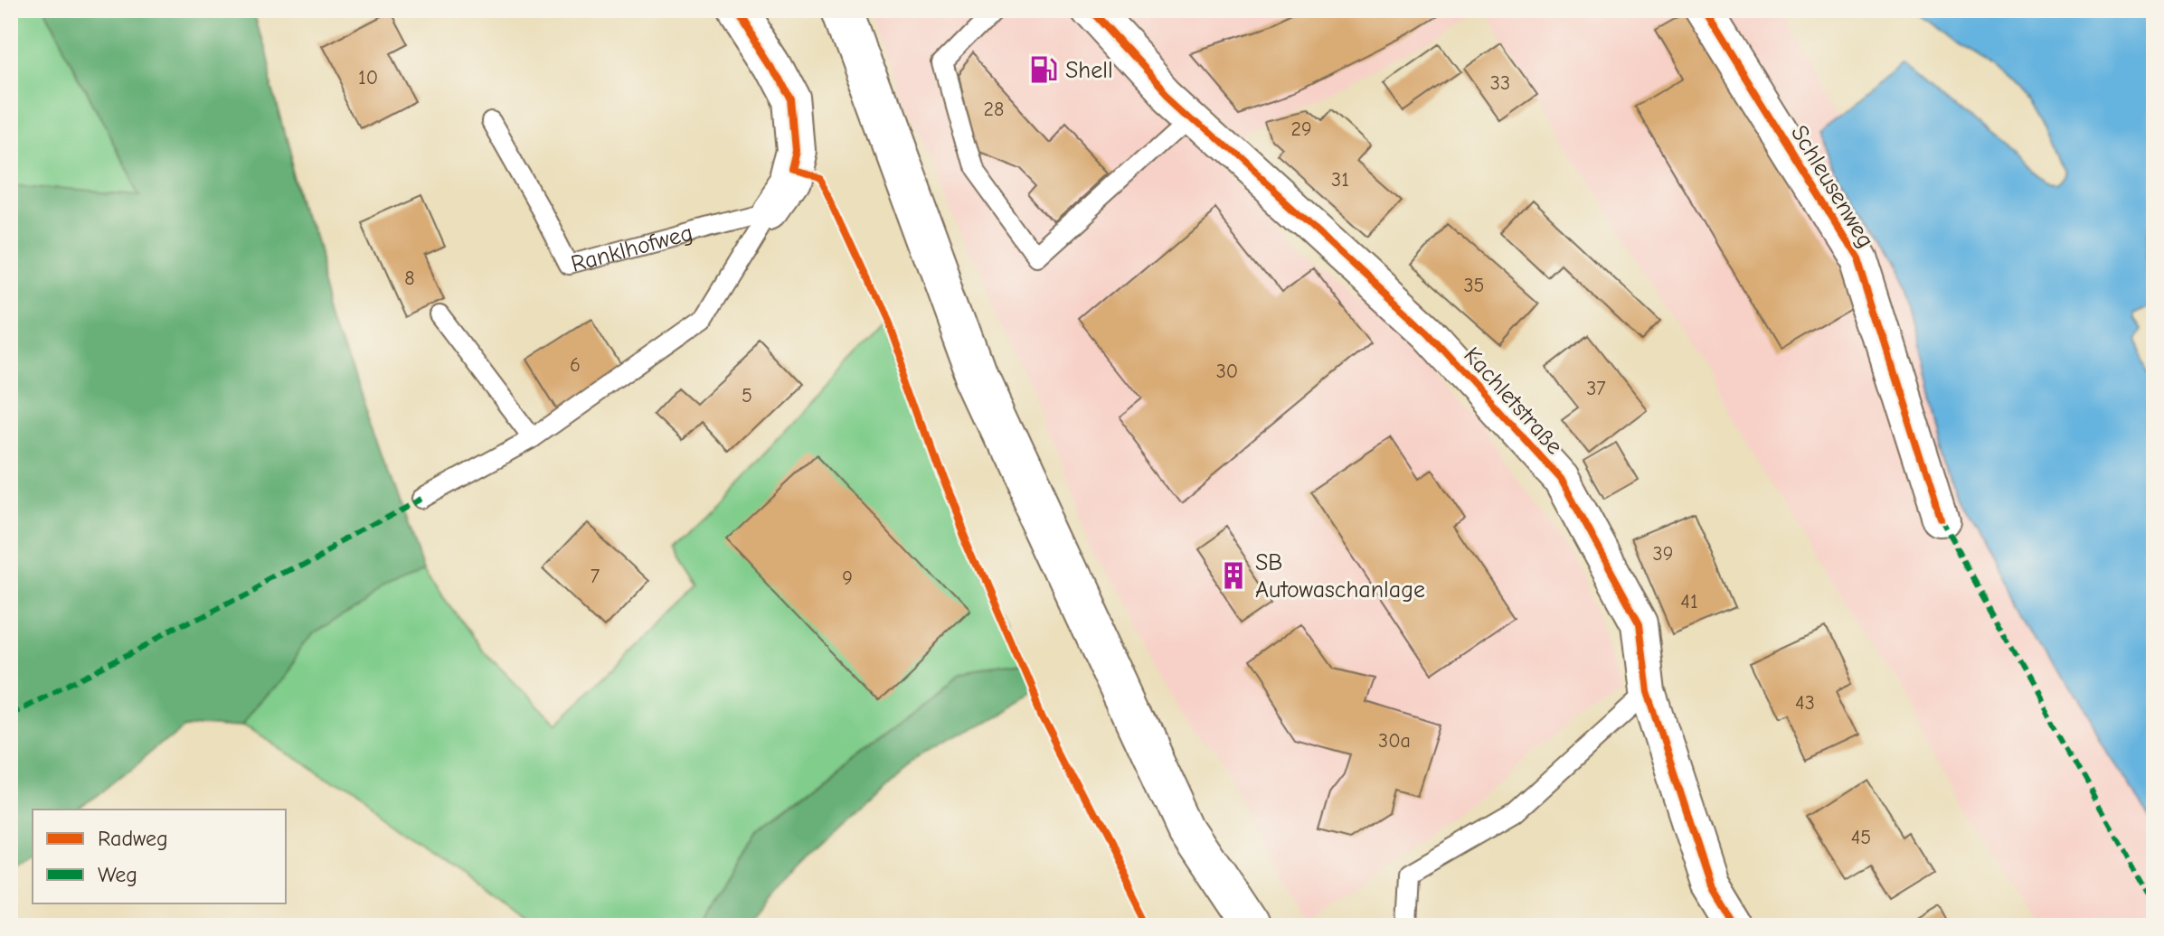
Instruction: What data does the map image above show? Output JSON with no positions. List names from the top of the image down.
{
  "streets": {
    "street": ["Schleusenweg", "Kachletstraße"],
    "lane": ["Ranklhofweg"]
  },
  "places": {
    "fuel station": ["Shell"],
    "building": ["SB Autowaschanlage"]
  },
  "house_numbers": [
    "10",
    "33",
    "28",
    "29",
    "31",
    "8",
    "35",
    "6",
    "30",
    "37",
    "5",
    "39",
    "7",
    "9",
    "41",
    "43",
    "30a",
    "45"
  ],
  "legend": ["Radweg", "Weg"]
}
